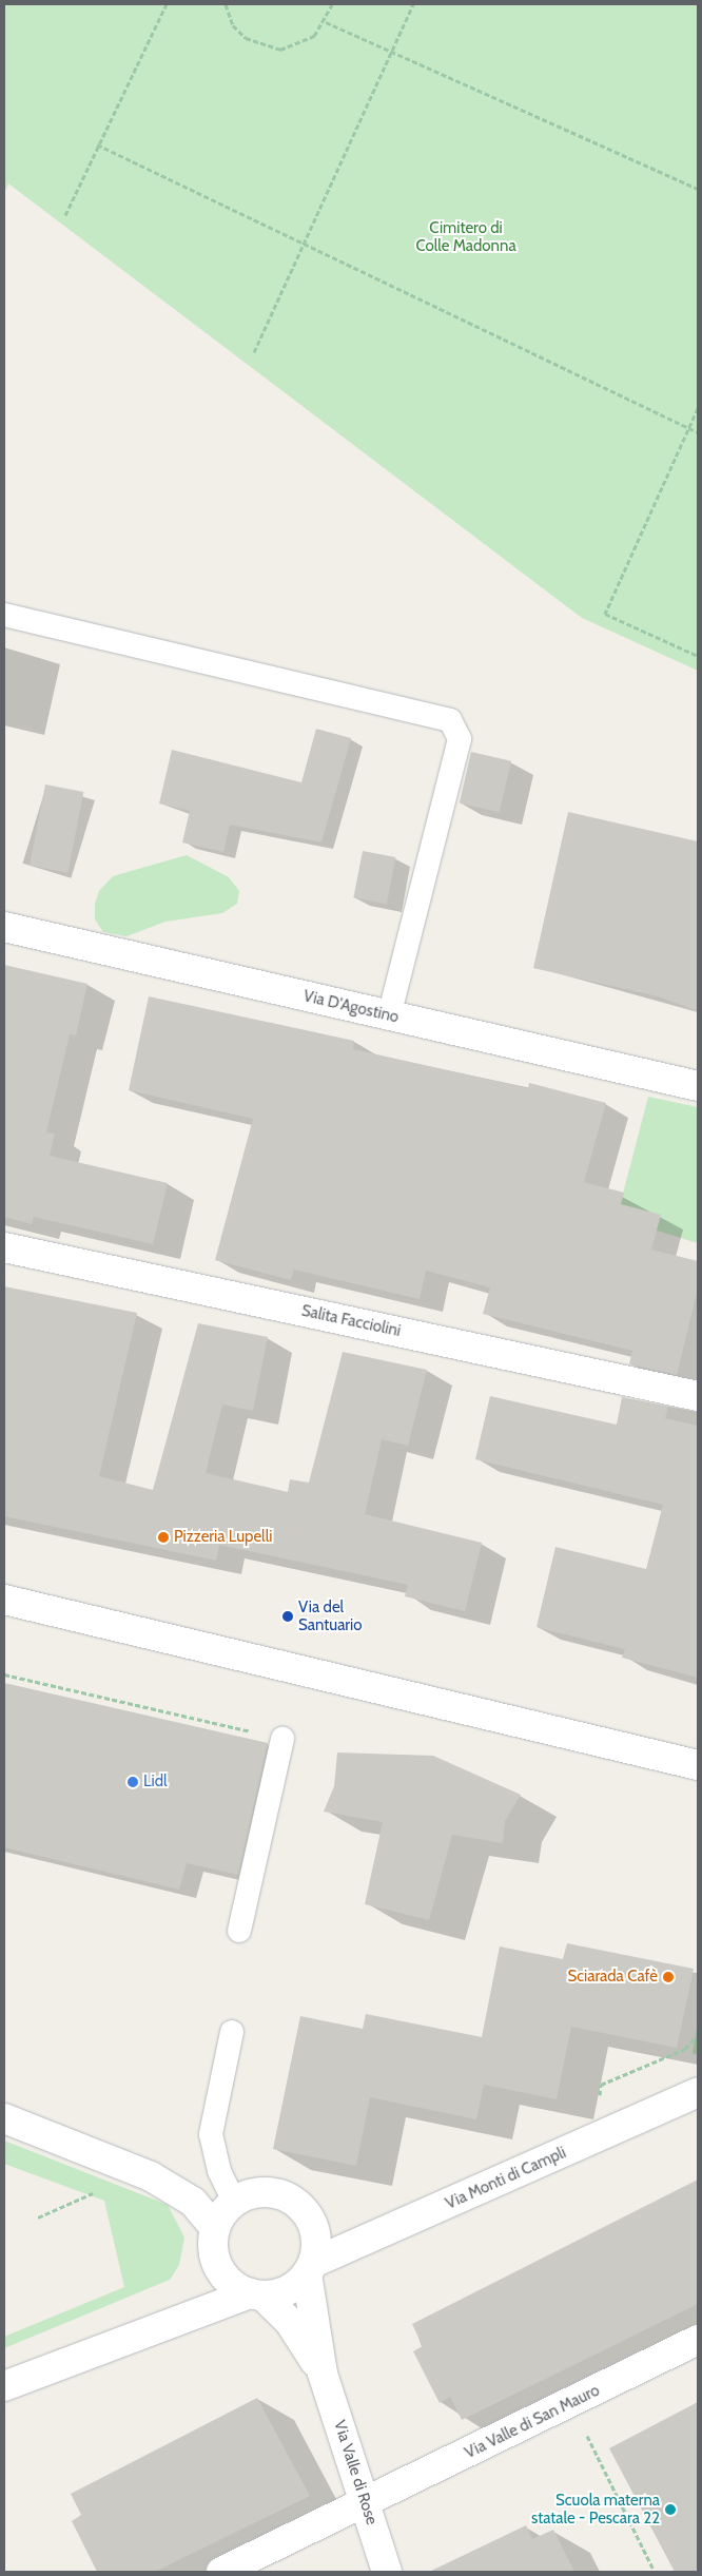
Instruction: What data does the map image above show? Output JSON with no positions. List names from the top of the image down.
{
  "streets": {
    "street": [
      "Via D'Agostino",
      "Salita Facciolini",
      "Via Monti di Campli",
      "Via Valle di San Mauro",
      "Via Valle di Rose"
    ]
  },
  "crossings": [
    ["Via Monti di Campli", "Via Valle di Rose"],
    ["Via Valle di San Mauro", "Via Valle di Rose"]
  ],
  "parks": ["Cimitero di Colle Madonna"],
  "places": [
    "Pizzeria Lupelli",
    "Via del Santuario",
    "Lidl",
    "Sciarada Cafè",
    "Scuola materna statale - Pescara 22"
  ]
}
